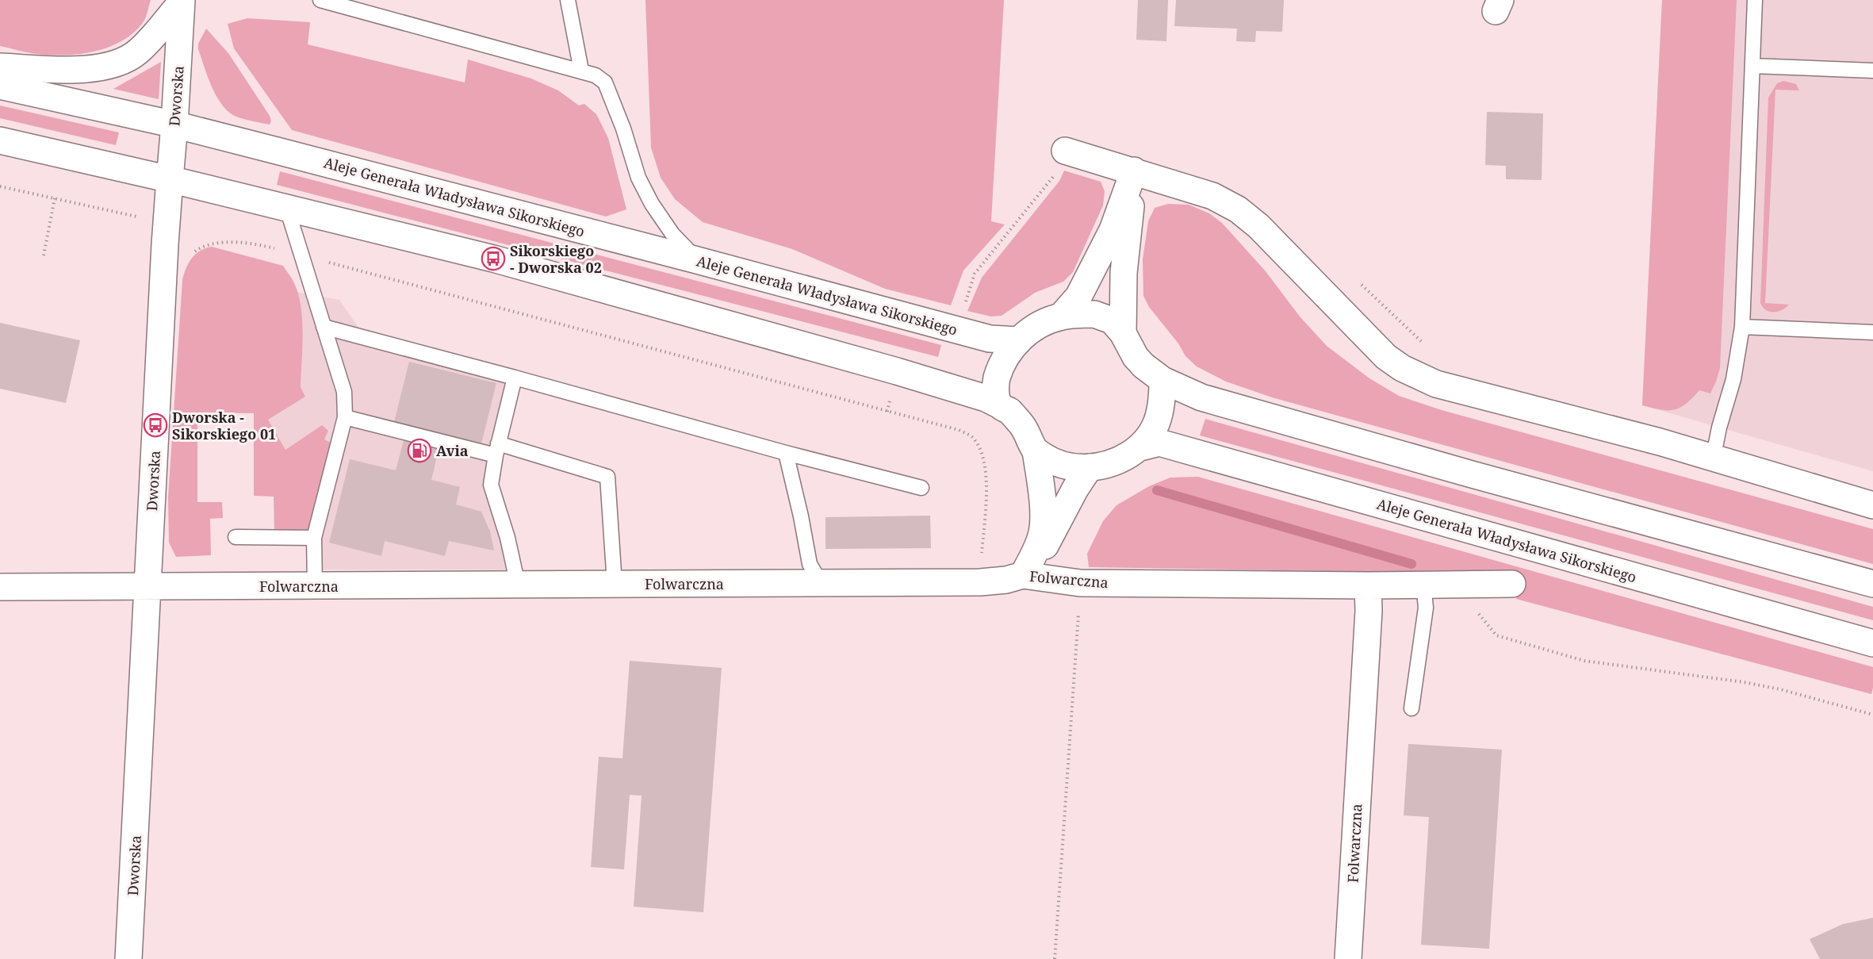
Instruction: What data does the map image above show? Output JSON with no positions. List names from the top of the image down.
{
  "streets": {
    "street": ["Dworska", "Aleje Generała Władysława Sikorskiego", "Folwarczna"]
  },
  "crossings": [
    ["Dworska", "Aleje Generała Władysława Sikorskiego"],
    ["Dworska", "Folwarczna"]
  ],
  "places": {
    "bus stop": ["Sikorskiego - Dworska 02", "Dworska - Sikorskiego 01"],
    "fuel station": ["Avia"]
  }
}
